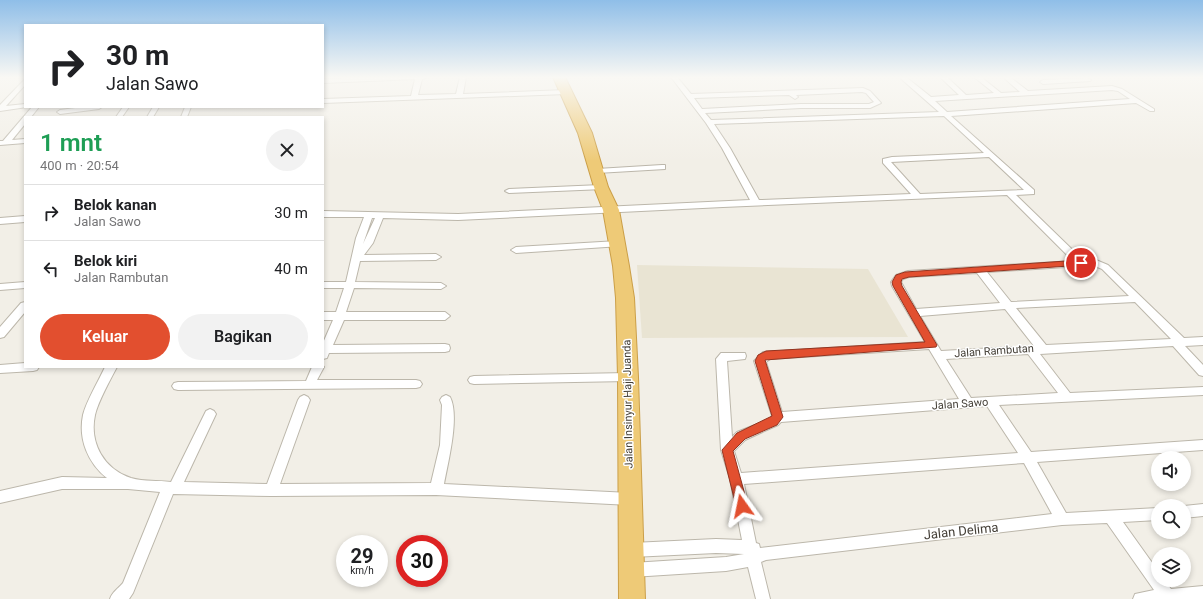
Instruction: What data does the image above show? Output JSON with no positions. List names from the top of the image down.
{
  "streets": {
    "highway": ["Jalan Insinyur Haji Juanda"],
    "street": ["Jalan Rambutan", "Jalan Sawo", "Jalan Delima"]
  },
  "crossings": [
    ["Jalan Rambutan", "Jalan Sawo"],
    ["Jalan Insinyur Haji Juanda", "Jalan Delima"]
  ],
  "page": {
    "turn": ["30 m", "Jalan Sawo"],
    "heading": ["1 mnt", "400 m · 20:54"],
    "list": [
      {
        "name": "Belok kanan",
        "note": "Jalan Sawo",
        "value": "30 m"
      },
      {
        "name": "Belok kiri",
        "note": "Jalan Rambutan",
        "value": "40 m"
      }
    ],
    "buttons": ["Keluar", "Bagikan"],
    "speed": "29 km/h",
    "limit": "30"
  }
}
